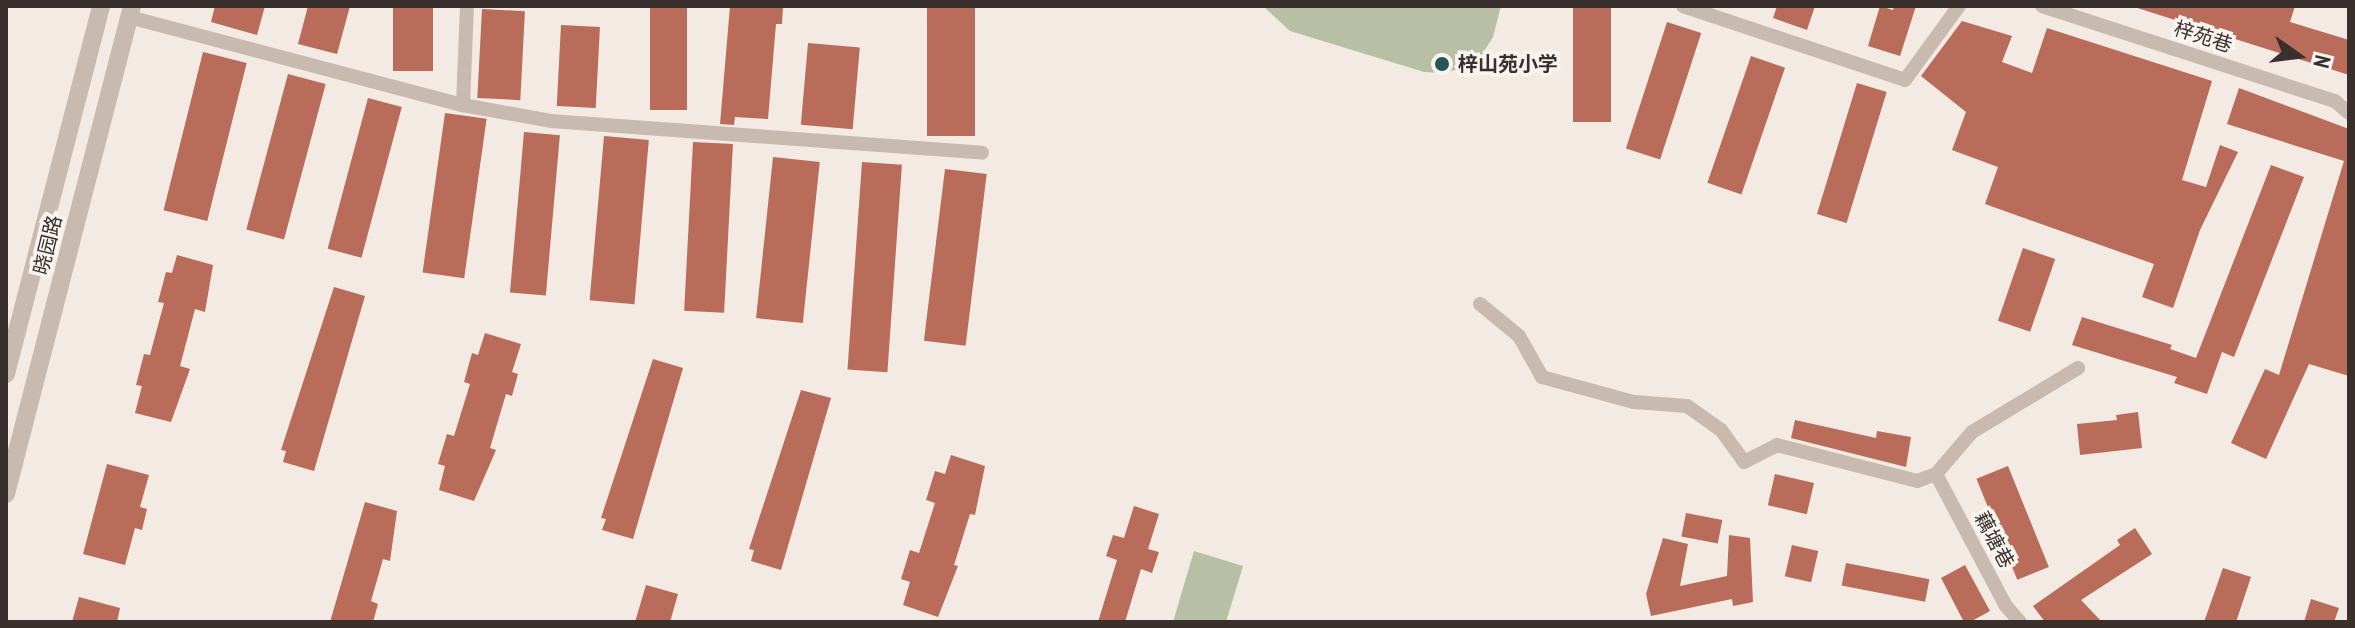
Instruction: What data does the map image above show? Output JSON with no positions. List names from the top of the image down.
{
  "streets": {
    "street": ["梓苑巷", "晓园路", "藕塘巷"]
  },
  "places": ["梓山苑小学"],
  "north": "right"
}
